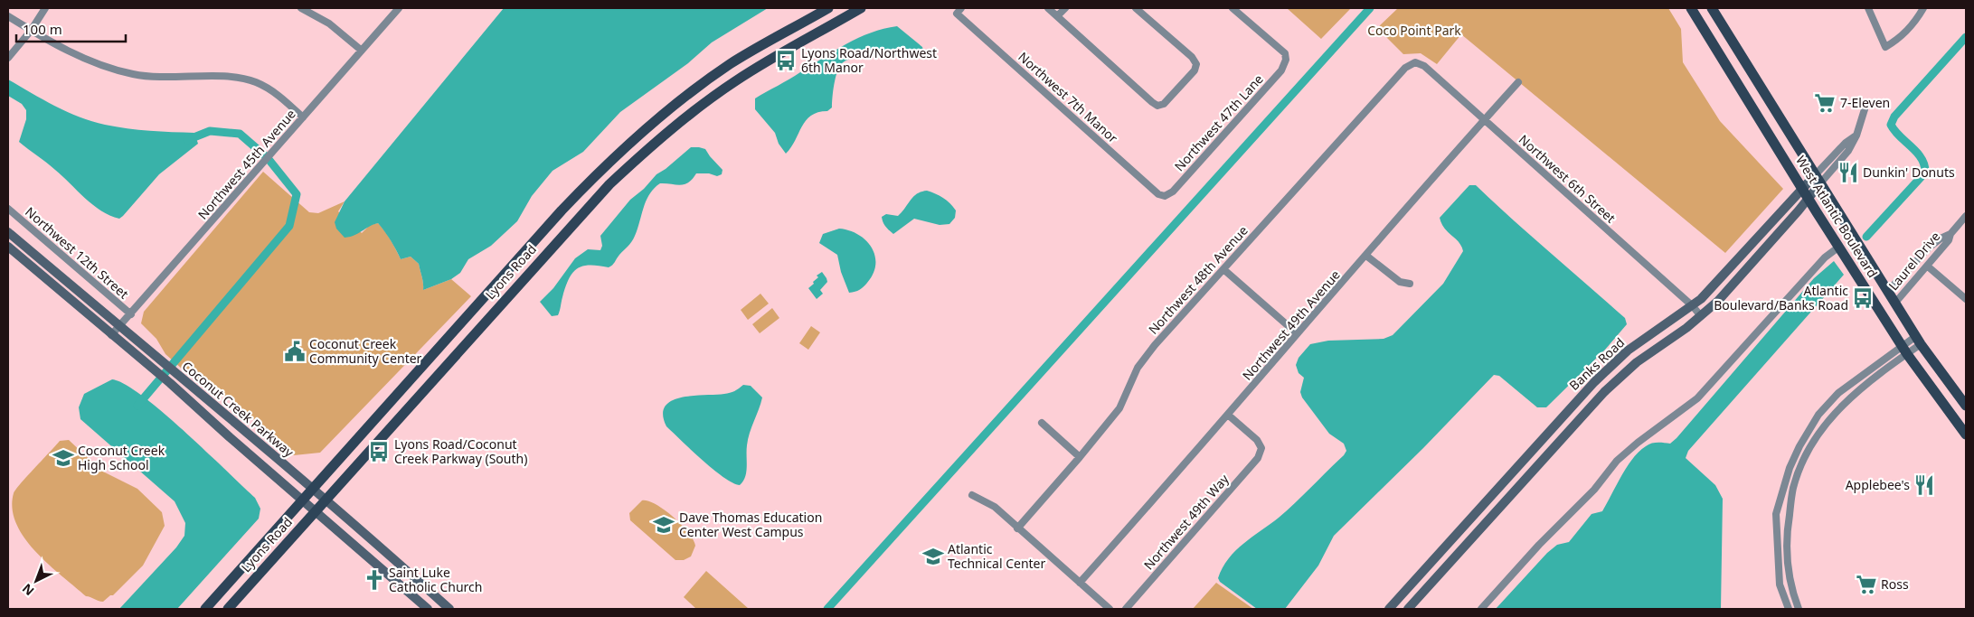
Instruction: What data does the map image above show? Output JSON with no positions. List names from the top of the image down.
{
  "streets": {
    "main road": ["West Atlantic Boulevard", "Lyons Road"],
    "street": [
      "Northwest 7th Manor",
      "Northwest 47th Lane",
      "Northwest 45th Avenue",
      "Northwest 6th Street",
      "Northwest 12th Street",
      "Laurel Drive",
      "Northwest 48th Avenue",
      "Northwest 49th Avenue",
      "Banks Road",
      "Coconut Creek Parkway",
      "Northwest 49th Way"
    ]
  },
  "crossings": [
    ["Northwest 7th Manor", "Northwest 47th Lane"],
    ["Northwest 45th Avenue", "Northwest 12th Street"],
    ["Northwest 45th Avenue", "Coconut Creek Parkway"],
    ["Northwest 6th Street", "Northwest 48th Avenue"],
    ["Northwest 6th Street", "Northwest 49th Avenue"],
    ["Northwest 6th Street", "Banks Road"],
    ["West Atlantic Boulevard", "Laurel Drive"],
    ["West Atlantic Boulevard", "Banks Road"],
    ["Lyons Road", "Coconut Creek Parkway"],
    ["Northwest 49th Avenue", "Northwest 49th Way"]
  ],
  "parks": ["Coco Point Park"],
  "places": {
    "bus stop": ["Lyons Road/Northwest 6th Manor", "Atlantic Boulevard/Banks Road", "Lyons Road/Coconut Creek Parkway (South)"],
    "supermarket": ["7-Eleven", "Ross"],
    "restaurant": ["Dunkin' Donuts", "Applebee's"],
    "public building": ["Coconut Creek Community Center"],
    "school or university": ["Coconut Creek High School", "Dave Thomas Education Center West Campus", "Atlantic Technical Center"],
    "church": ["Saint Luke Catholic Church"]
  },
  "scale_bar": "100 m",
  "north": "bottom left"
}
